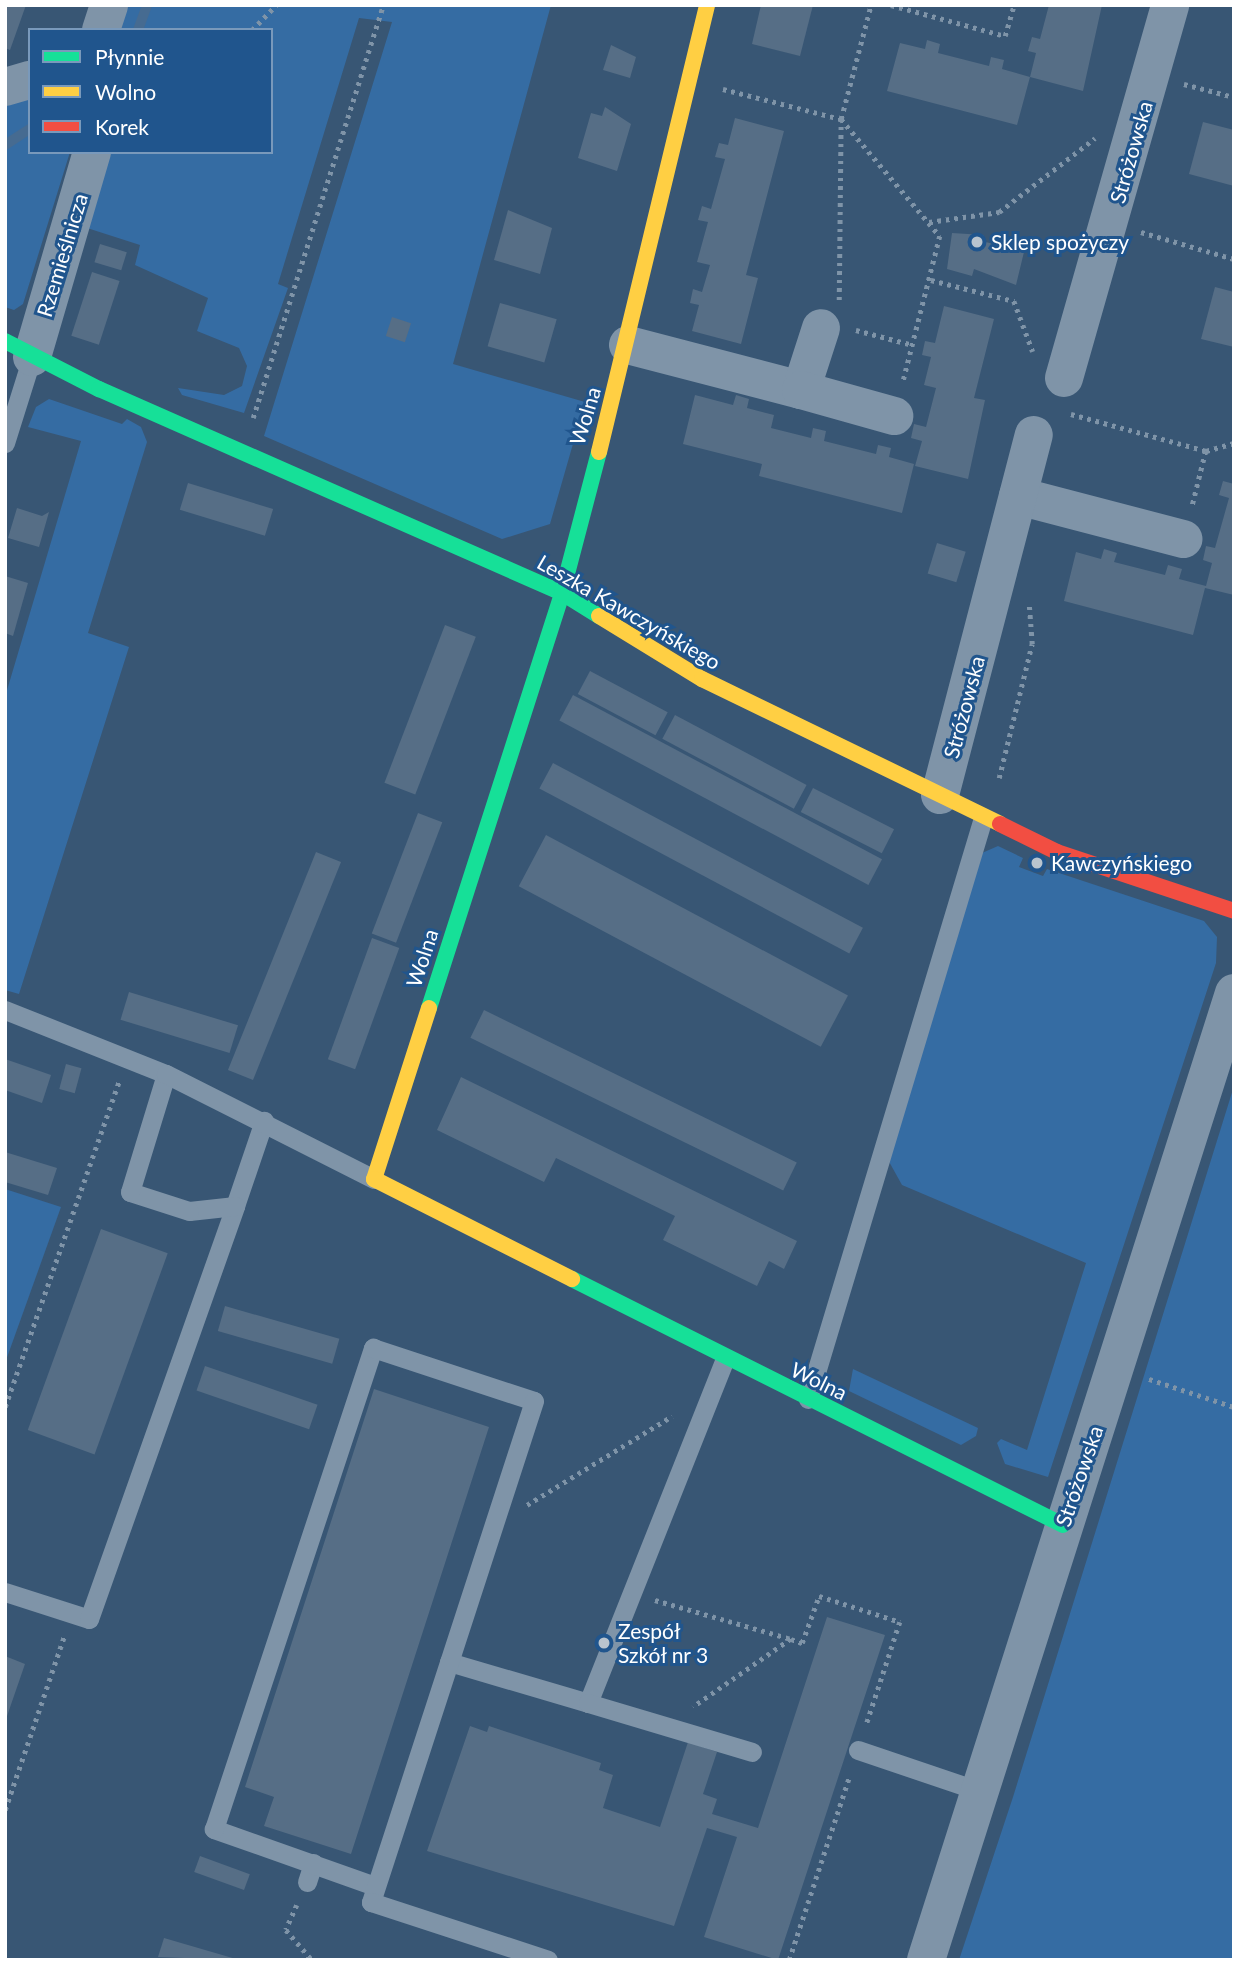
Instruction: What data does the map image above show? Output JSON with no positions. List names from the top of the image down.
{
  "streets": {
    "street": [
      "Stróżowska",
      "Rzemieślnicza",
      "Wolna",
      "Leszka Kawczyńskiego"
    ]
  },
  "crossings": [
    ["Stróżowska", "Wolna"],
    ["Stróżowska", "Leszka Kawczyńskiego"],
    ["Rzemieślnicza", "Leszka Kawczyńskiego"],
    ["Wolna", "Leszka Kawczyńskiego"]
  ],
  "places": ["Sklep spożyczy", "Kawczyńskiego", "Zespół Szkół nr 3"],
  "legend": ["Płynnie", "Wolno", "Korek"]
}
